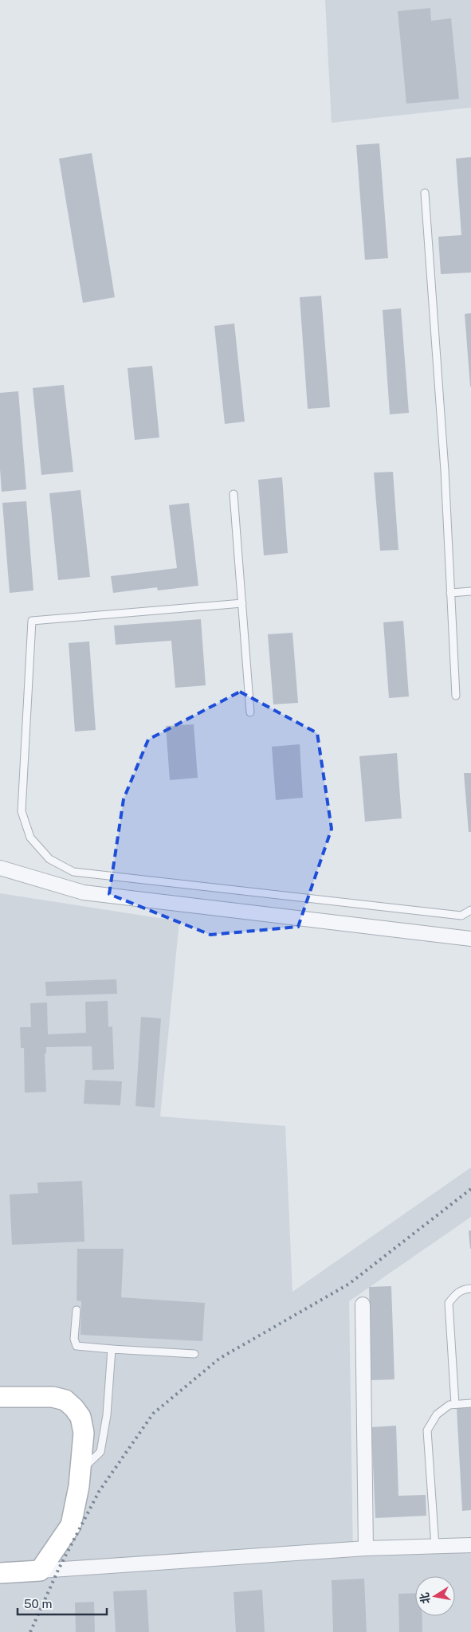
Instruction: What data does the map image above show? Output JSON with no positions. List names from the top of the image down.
{
  "scale_bar": "50 m",
  "north": "left"
}
